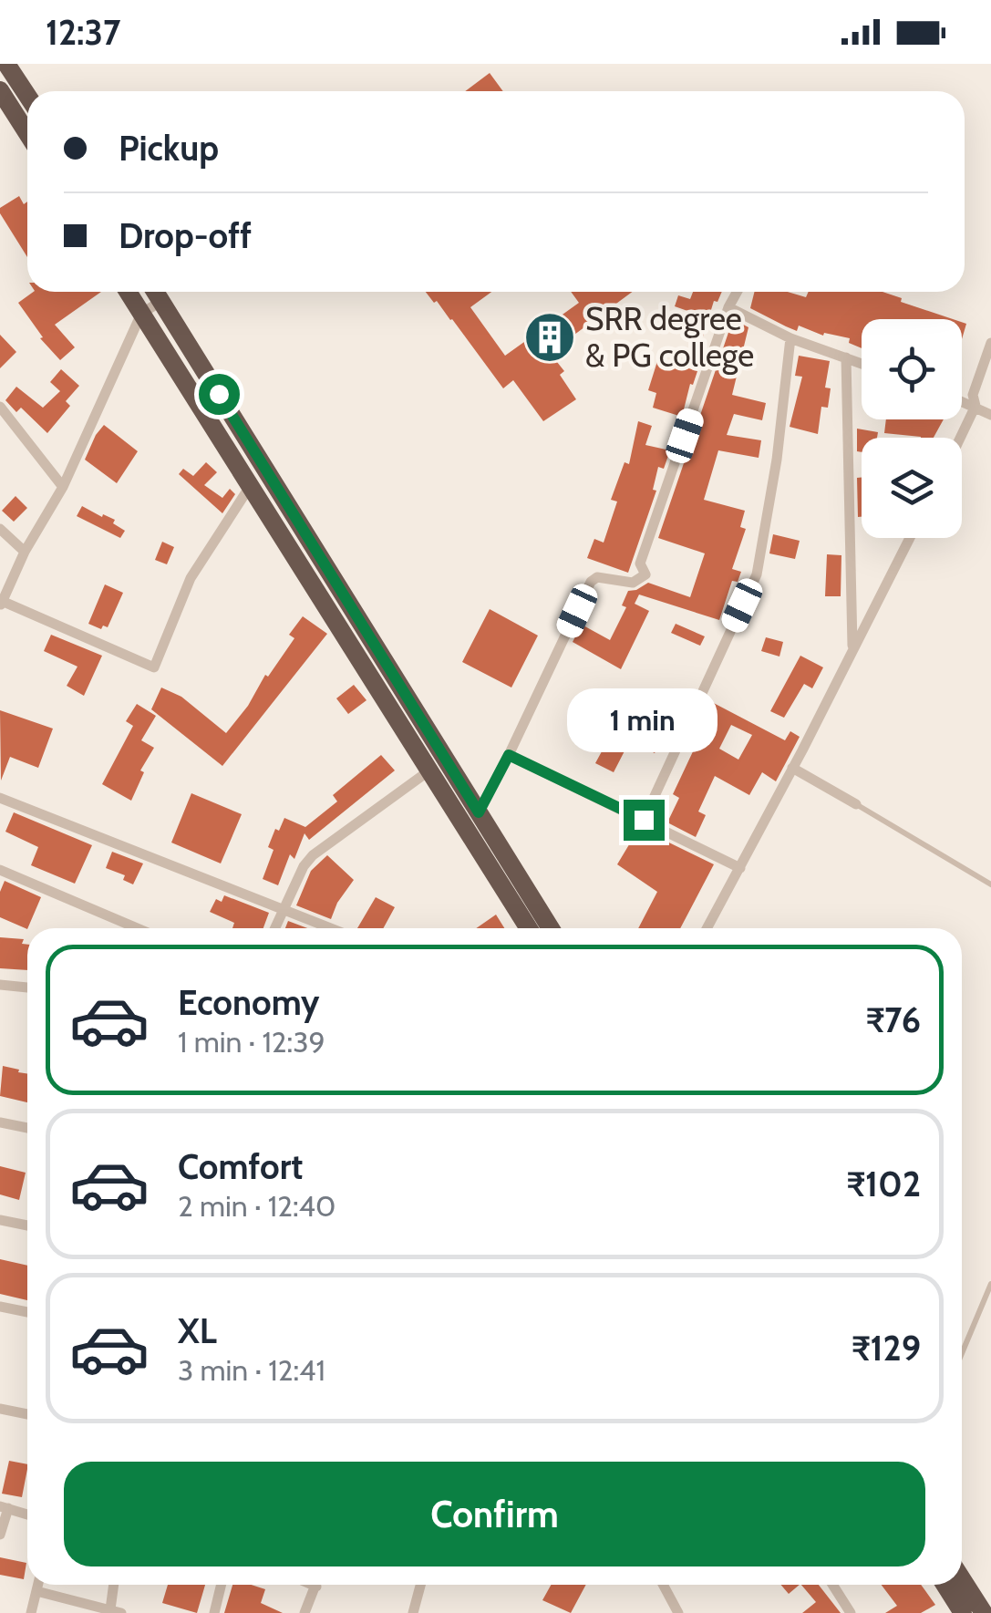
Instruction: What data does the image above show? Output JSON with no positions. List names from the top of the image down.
{
  "places": {
    "building": ["SRR degree & PG college"]
  },
  "page": {
    "status": "12:37",
    "banner": ["Pickup", "Drop-off"],
    "bubble": "1 min",
    "list": [
      {
        "name": "Economy",
        "note": "1 min · 12:39",
        "value": "₹76"
      },
      {
        "name": "Comfort",
        "note": "2 min · 12:40",
        "value": "₹102"
      },
      {
        "name": "XL",
        "note": "3 min · 12:41",
        "value": "₹129"
      }
    ],
    "buttons": "Confirm"
  }
}
